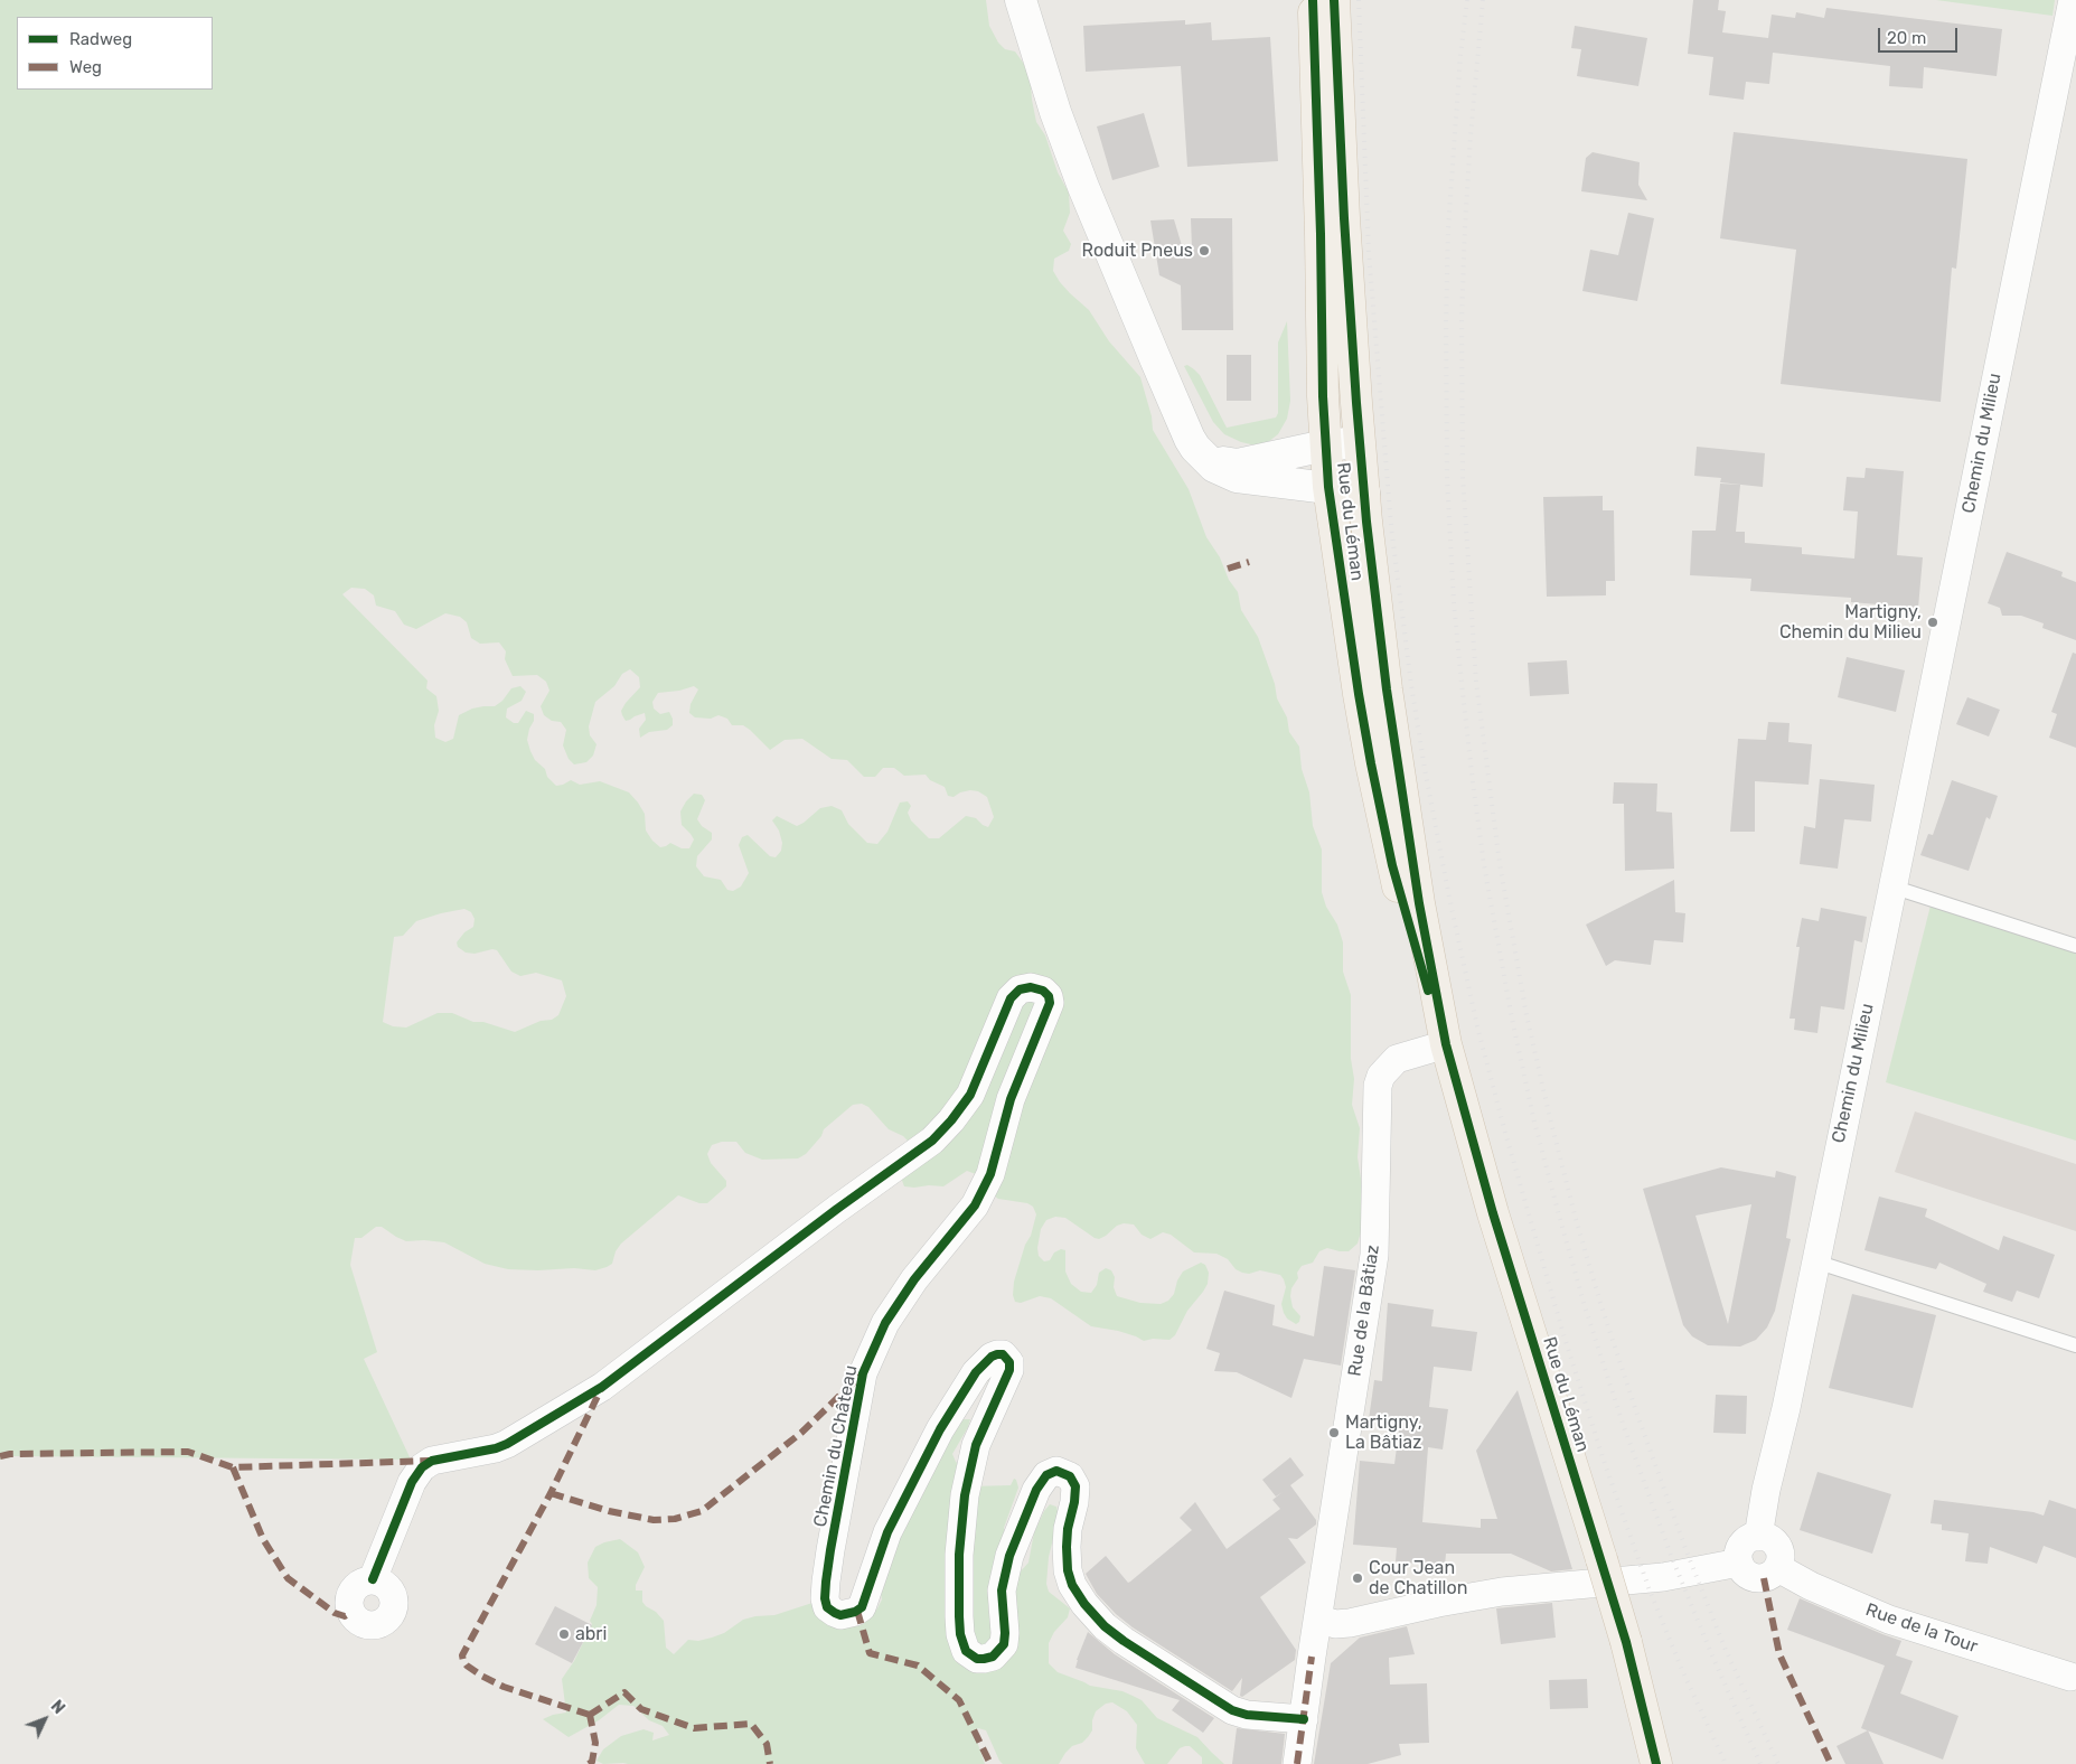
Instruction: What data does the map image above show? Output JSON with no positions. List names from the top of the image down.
{
  "streets": {
    "main road": ["Rue du Léman"],
    "street": [
      "Chemin du Milieu",
      "Rue de la Bâtiaz",
      "Chemin du Château",
      "Rue de la Tour"
    ]
  },
  "crossings": [
    ["Chemin du Milieu", "Rue de la Tour"],
    ["Rue du Léman", "Rue de la Bâtiaz"],
    ["Rue de la Bâtiaz", "Chemin du Château"]
  ],
  "places": [
    "Roduit Pneus",
    "Martigny, Chemin du Milieu",
    "Martigny, La Bâtiaz",
    "Cour Jean de Chatillon",
    "abri"
  ],
  "legend": ["Radweg", "Weg"],
  "scale_bar": "20 m",
  "north": "top right"
}
